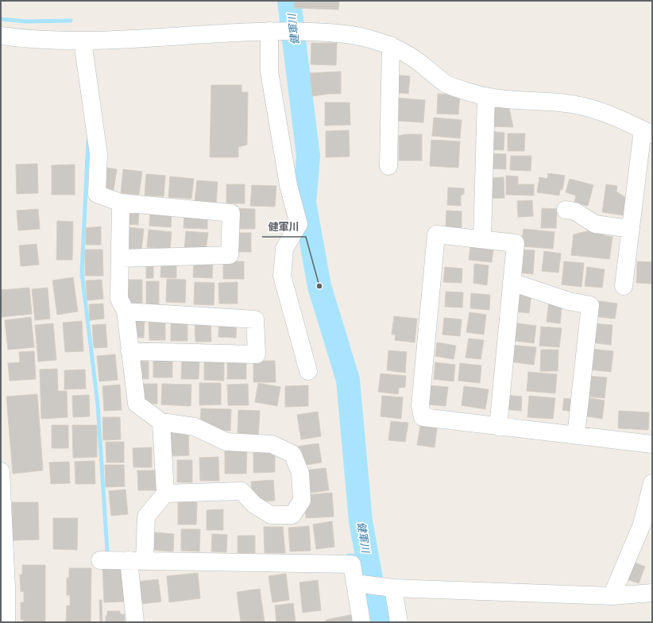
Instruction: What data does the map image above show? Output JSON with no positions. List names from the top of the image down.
{
  "water": ["健軍川"],
  "places": ["健軍川"]
}
